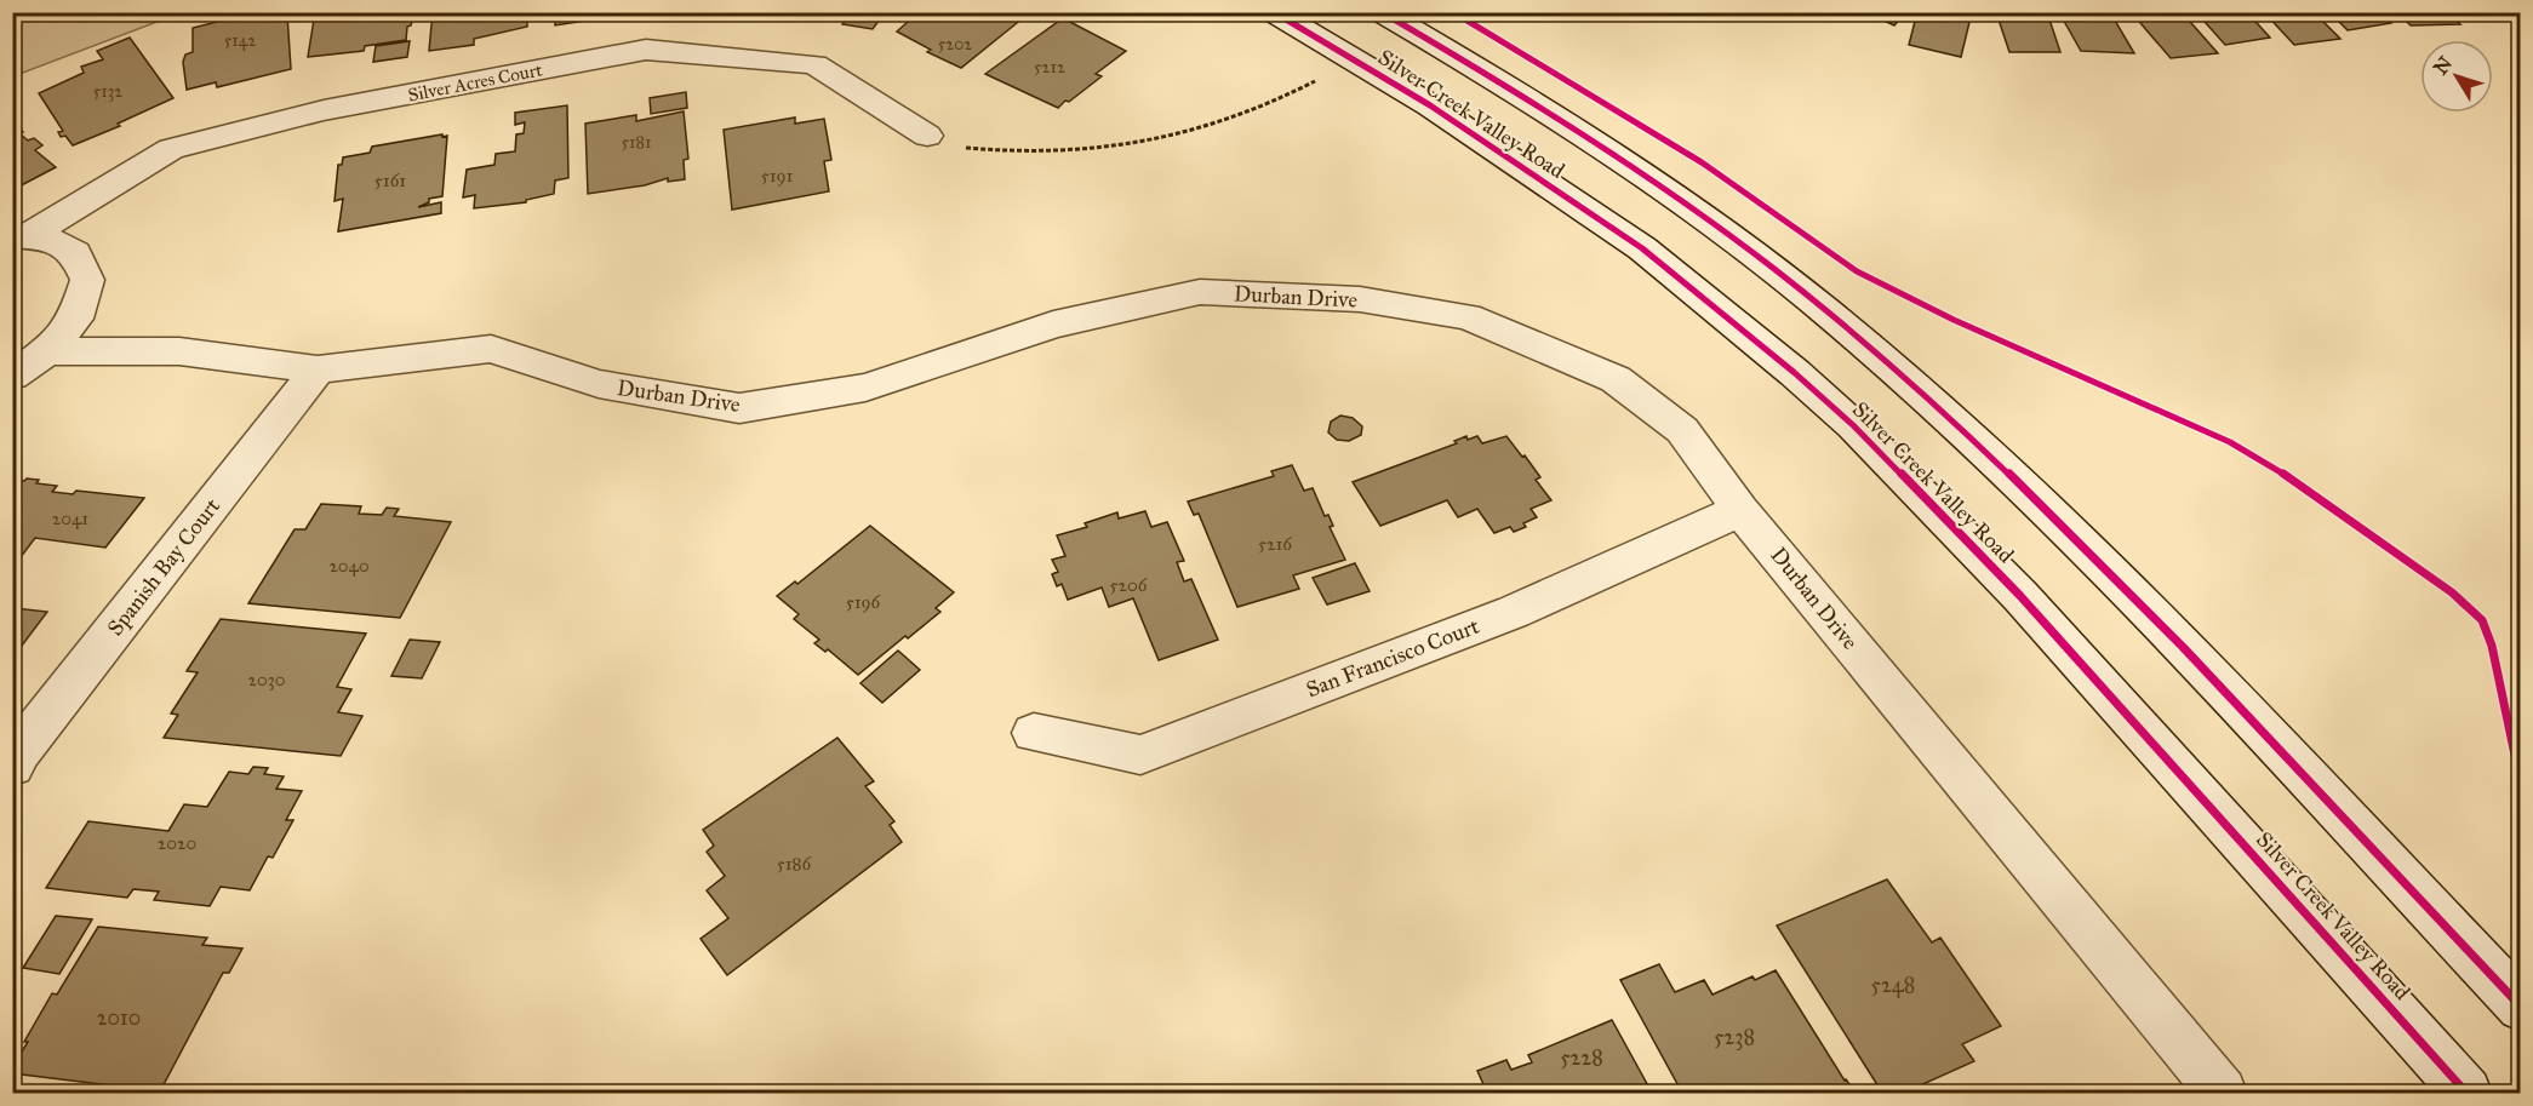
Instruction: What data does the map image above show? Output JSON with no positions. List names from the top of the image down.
{
  "streets": {
    "street": [
      "Silver Acres Court",
      "Silver Creek Valley Road",
      "Durban Drive",
      "Spanish Bay Court",
      "San Francisco Court"
    ]
  },
  "crossings": [
    ["Durban Drive", "Spanish Bay Court"],
    ["Durban Drive", "San Francisco Court"]
  ],
  "house_numbers": [
    "5142",
    "5202",
    "5212",
    "5132",
    "5181",
    "5191",
    "5161",
    "2041",
    "5216",
    "2040",
    "5206",
    "5196",
    "2030",
    "2020",
    "5186",
    "5248",
    "2010",
    "5238",
    "5228"
  ],
  "north": "top left"
}
